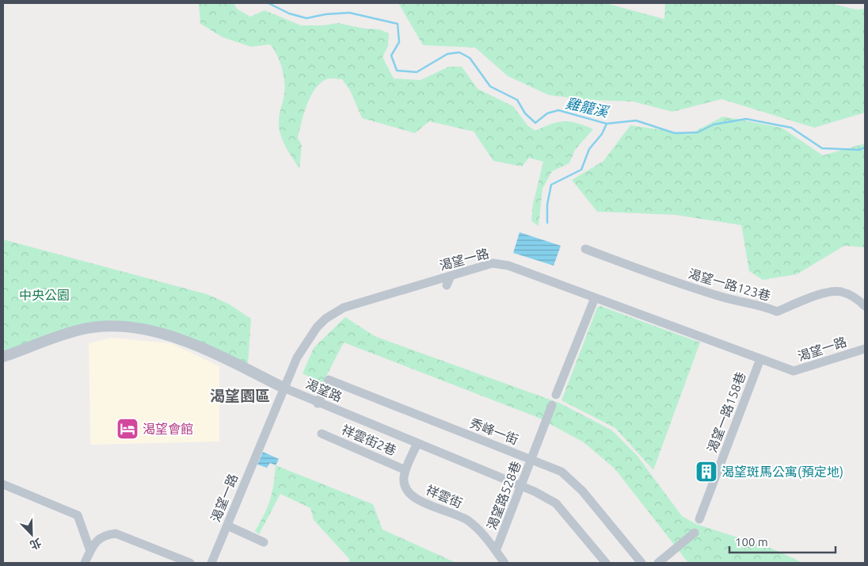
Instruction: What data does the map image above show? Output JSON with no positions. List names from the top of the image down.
{
  "streets": {
    "street": [
      "渴望一路",
      "渴望一路123巷",
      "渴望路",
      "渴望一路158巷",
      "秀峰一街",
      "祥雲街2巷",
      "渴望路528巷",
      "祥雲街"
    ]
  },
  "crossings": [
    ["渴望一路", "渴望路"],
    ["渴望一路", "渴望一路158巷"],
    ["渴望路", "秀峰一街"],
    ["渴望路", "渴望路528巷"],
    ["渴望路", "祥雲街"],
    ["秀峰一街", "渴望路528巷"],
    ["祥雲街2巷", "祥雲街"],
    ["渴望路528巷", "祥雲街"]
  ],
  "districts": ["渴望園區"],
  "water": ["雞籠溪"],
  "parks": ["中央公園"],
  "places": {
    "hotel": ["渴望會館"],
    "building": ["渴望斑馬公寓(預定地)"]
  },
  "scale_bar": "100 m",
  "north": "bottom right"
}
